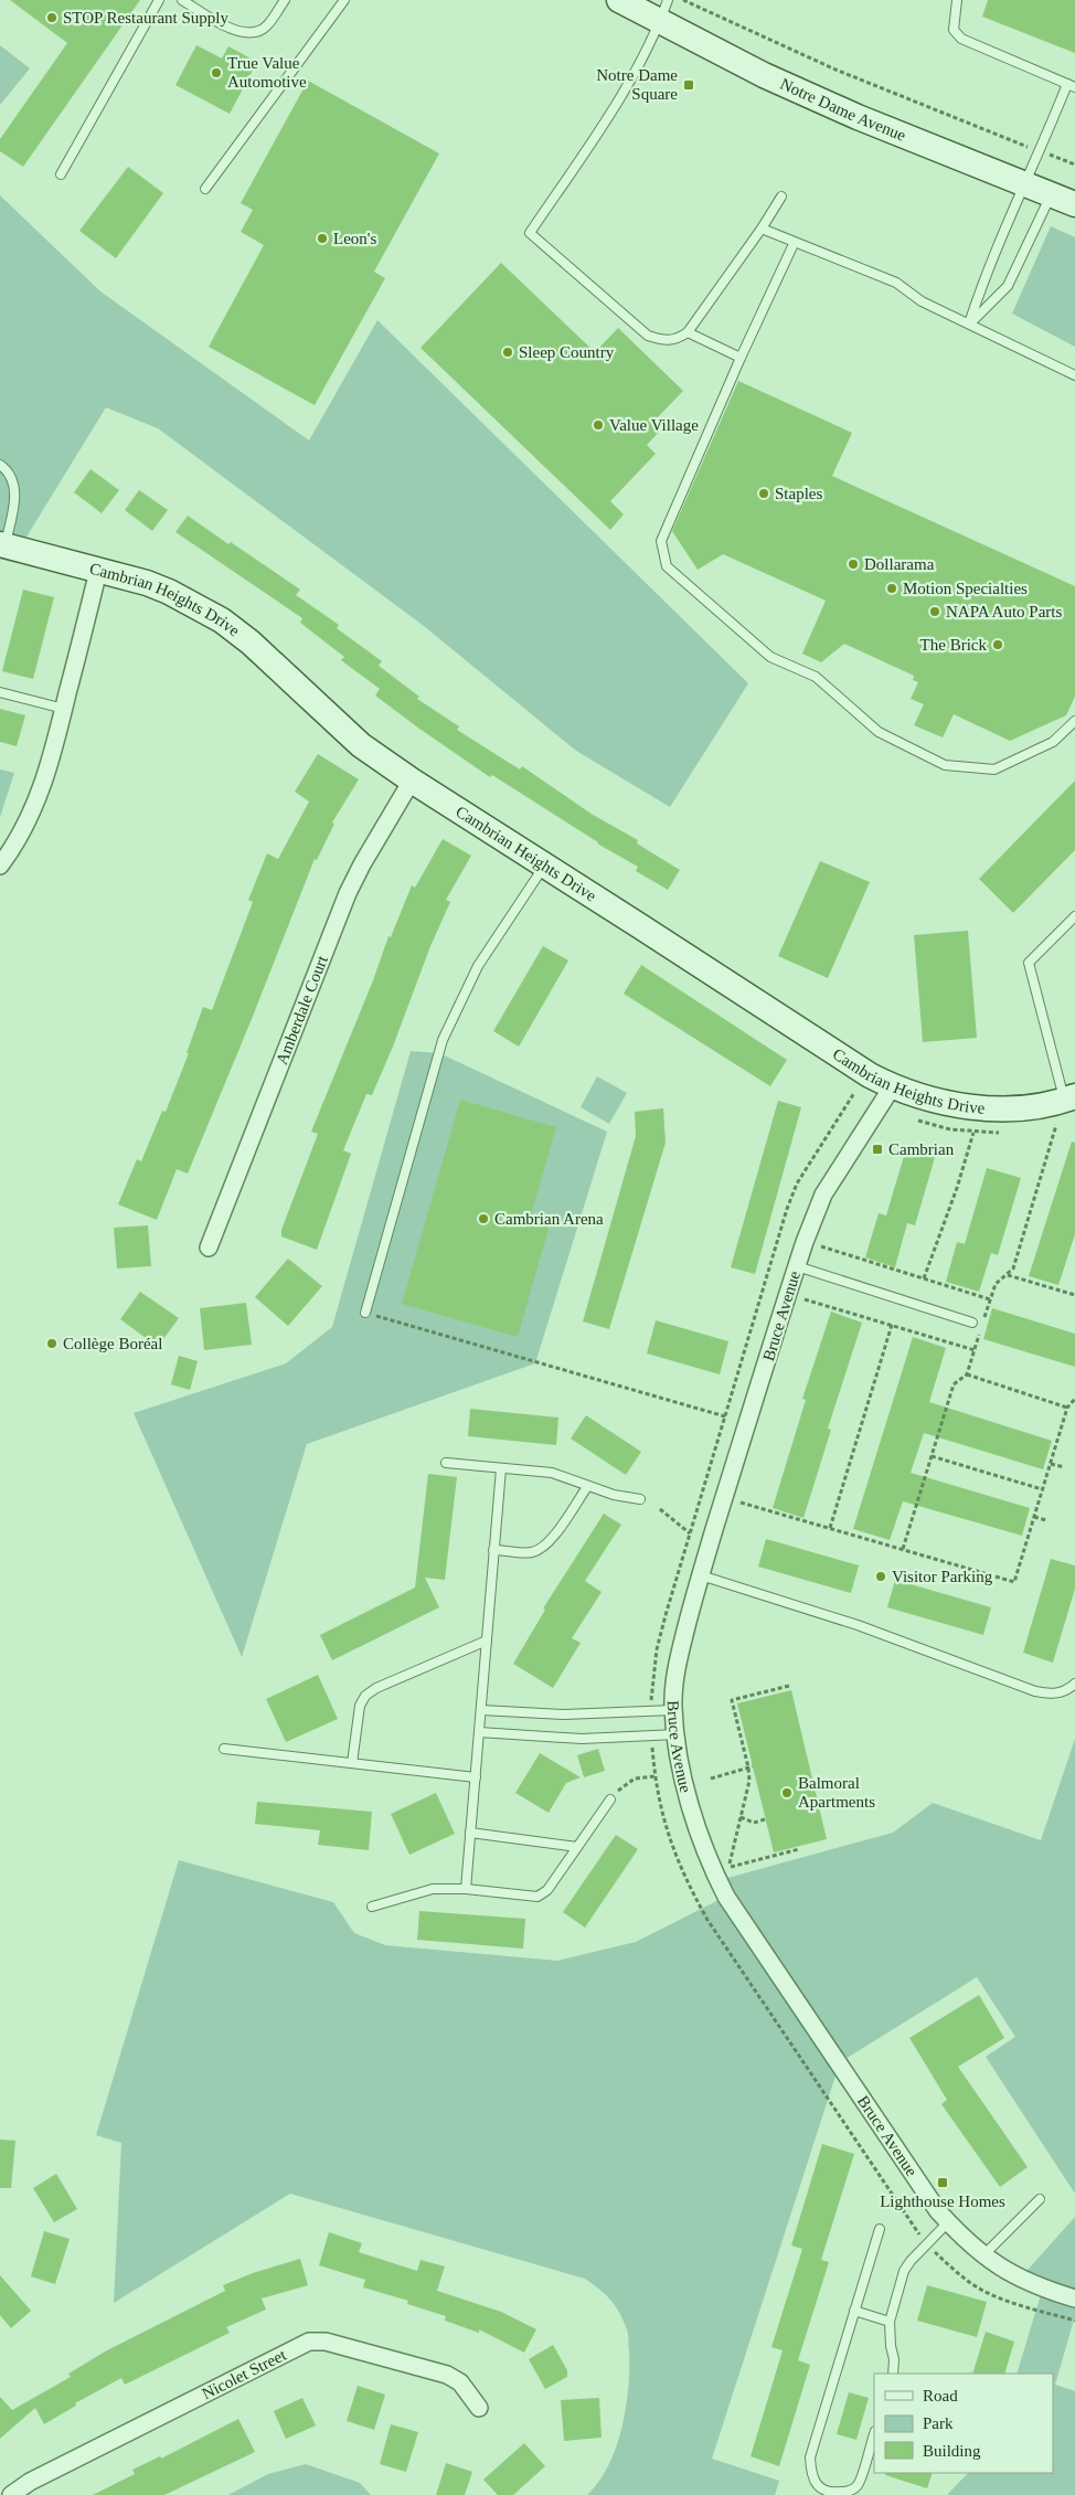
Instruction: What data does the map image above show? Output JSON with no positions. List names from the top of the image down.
{
  "streets": {
    "street": [
      "Notre Dame Avenue",
      "Cambrian Heights Drive",
      "Amberdale Court",
      "Bruce Avenue",
      "Nicolet Street"
    ]
  },
  "crossings": [
    ["Cambrian Heights Drive", "Amberdale Court"],
    ["Cambrian Heights Drive", "Bruce Avenue"]
  ],
  "places": {
    "other": [
      "STOP Restaurant Supply",
      "True Value Automotive",
      "Leon's",
      "Sleep Country",
      "Value Village",
      "Staples",
      "Dollarama",
      "Motion Specialties",
      "NAPA Auto Parts",
      "The Brick",
      "Cambrian Arena",
      "Collège Boréal",
      "Visitor Parking",
      "Balmoral Apartments"
    ],
    "transit": ["Notre Dame Square", "Cambrian", "Lighthouse Homes"]
  },
  "legend": ["Road", "Park", "Building"]
}
